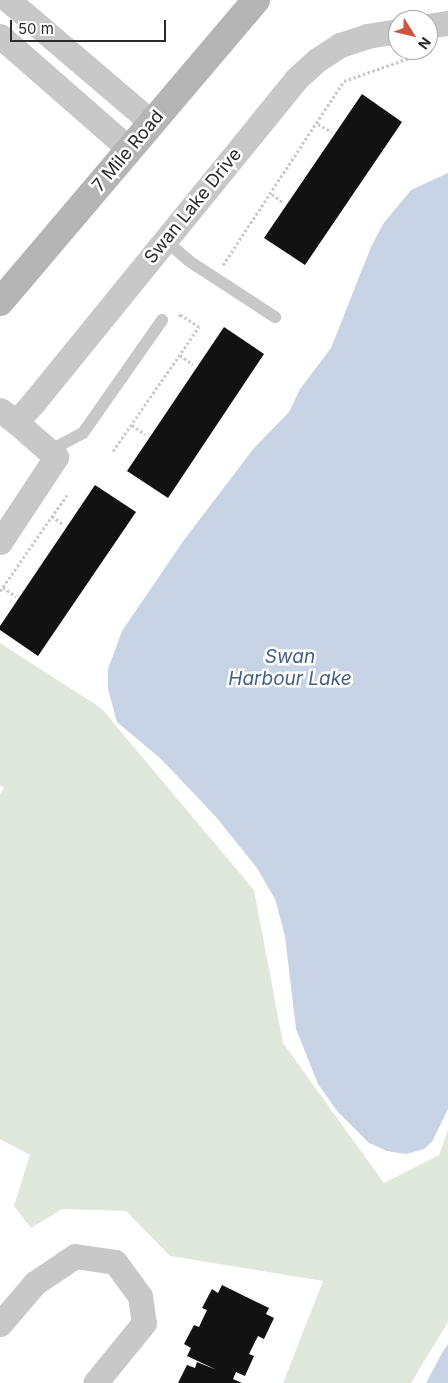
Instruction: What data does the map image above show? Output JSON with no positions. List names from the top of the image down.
{
  "streets": {
    "street": ["7 Mile Road", "Swan Lake Drive"]
  },
  "water": ["Swan Harbour Lake"],
  "scale_bar": "50 m",
  "north": "bottom right"
}
